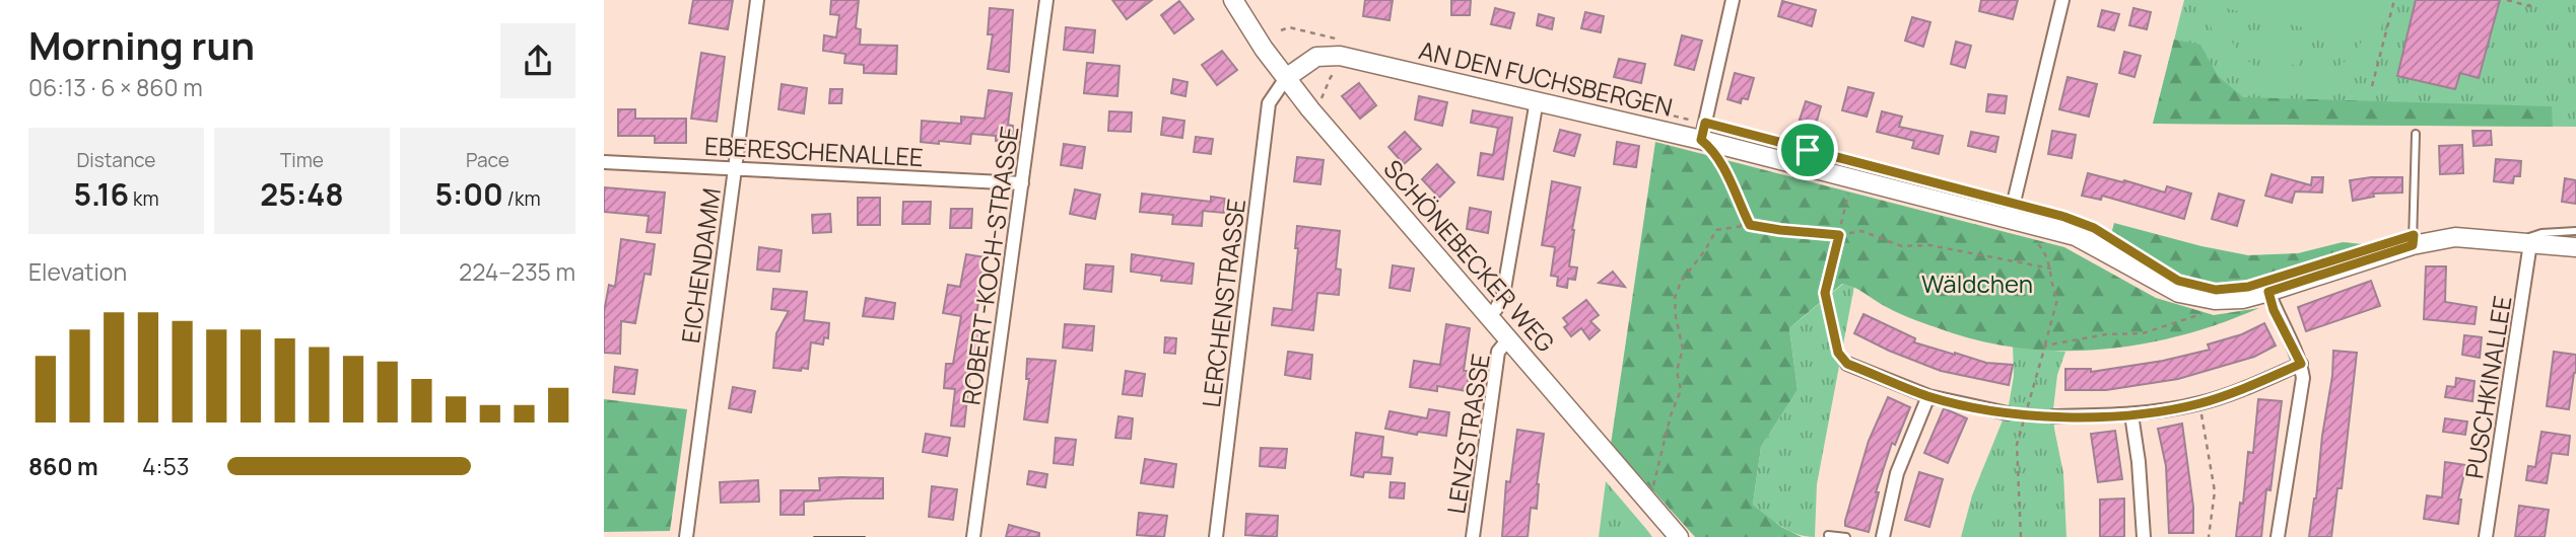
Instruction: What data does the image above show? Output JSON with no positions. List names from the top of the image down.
{
  "streets": {
    "street": [
      "AN DEN FUCHSBERGEN",
      "EBERESCHENALLEE",
      "SCHÖNEBECKER WEG",
      "EICHENDAMM",
      "ROBERT-KOCH-STRASSE",
      "LERCHENSTRASSE",
      "PUSCHKINALLEE",
      "LENZSTRASSE"
    ]
  },
  "crossings": [
    ["AN DEN FUCHSBERGEN", "SCHÖNEBECKER WEG"],
    ["AN DEN FUCHSBERGEN", "LERCHENSTRASSE"],
    ["AN DEN FUCHSBERGEN", "PUSCHKINALLEE"],
    ["EBERESCHENALLEE", "EICHENDAMM"],
    ["EBERESCHENALLEE", "ROBERT-KOCH-STRASSE"],
    ["SCHÖNEBECKER WEG", "LERCHENSTRASSE"],
    ["SCHÖNEBECKER WEG", "LENZSTRASSE"]
  ],
  "parks": ["Wäldchen"],
  "page": {
    "heading": ["Morning run", "06:13 · 6 × 860 m"],
    "stats": [
      ["Distance", "5.16 km"],
      ["Time", "25:48"],
      ["Pace", "5:00 /km"]
    ],
    "chart": ["Elevation", "224–235 m"],
    "list": [
      {
        "name": "860 m",
        "note": "4:53"
      }
    ]
  }
}
